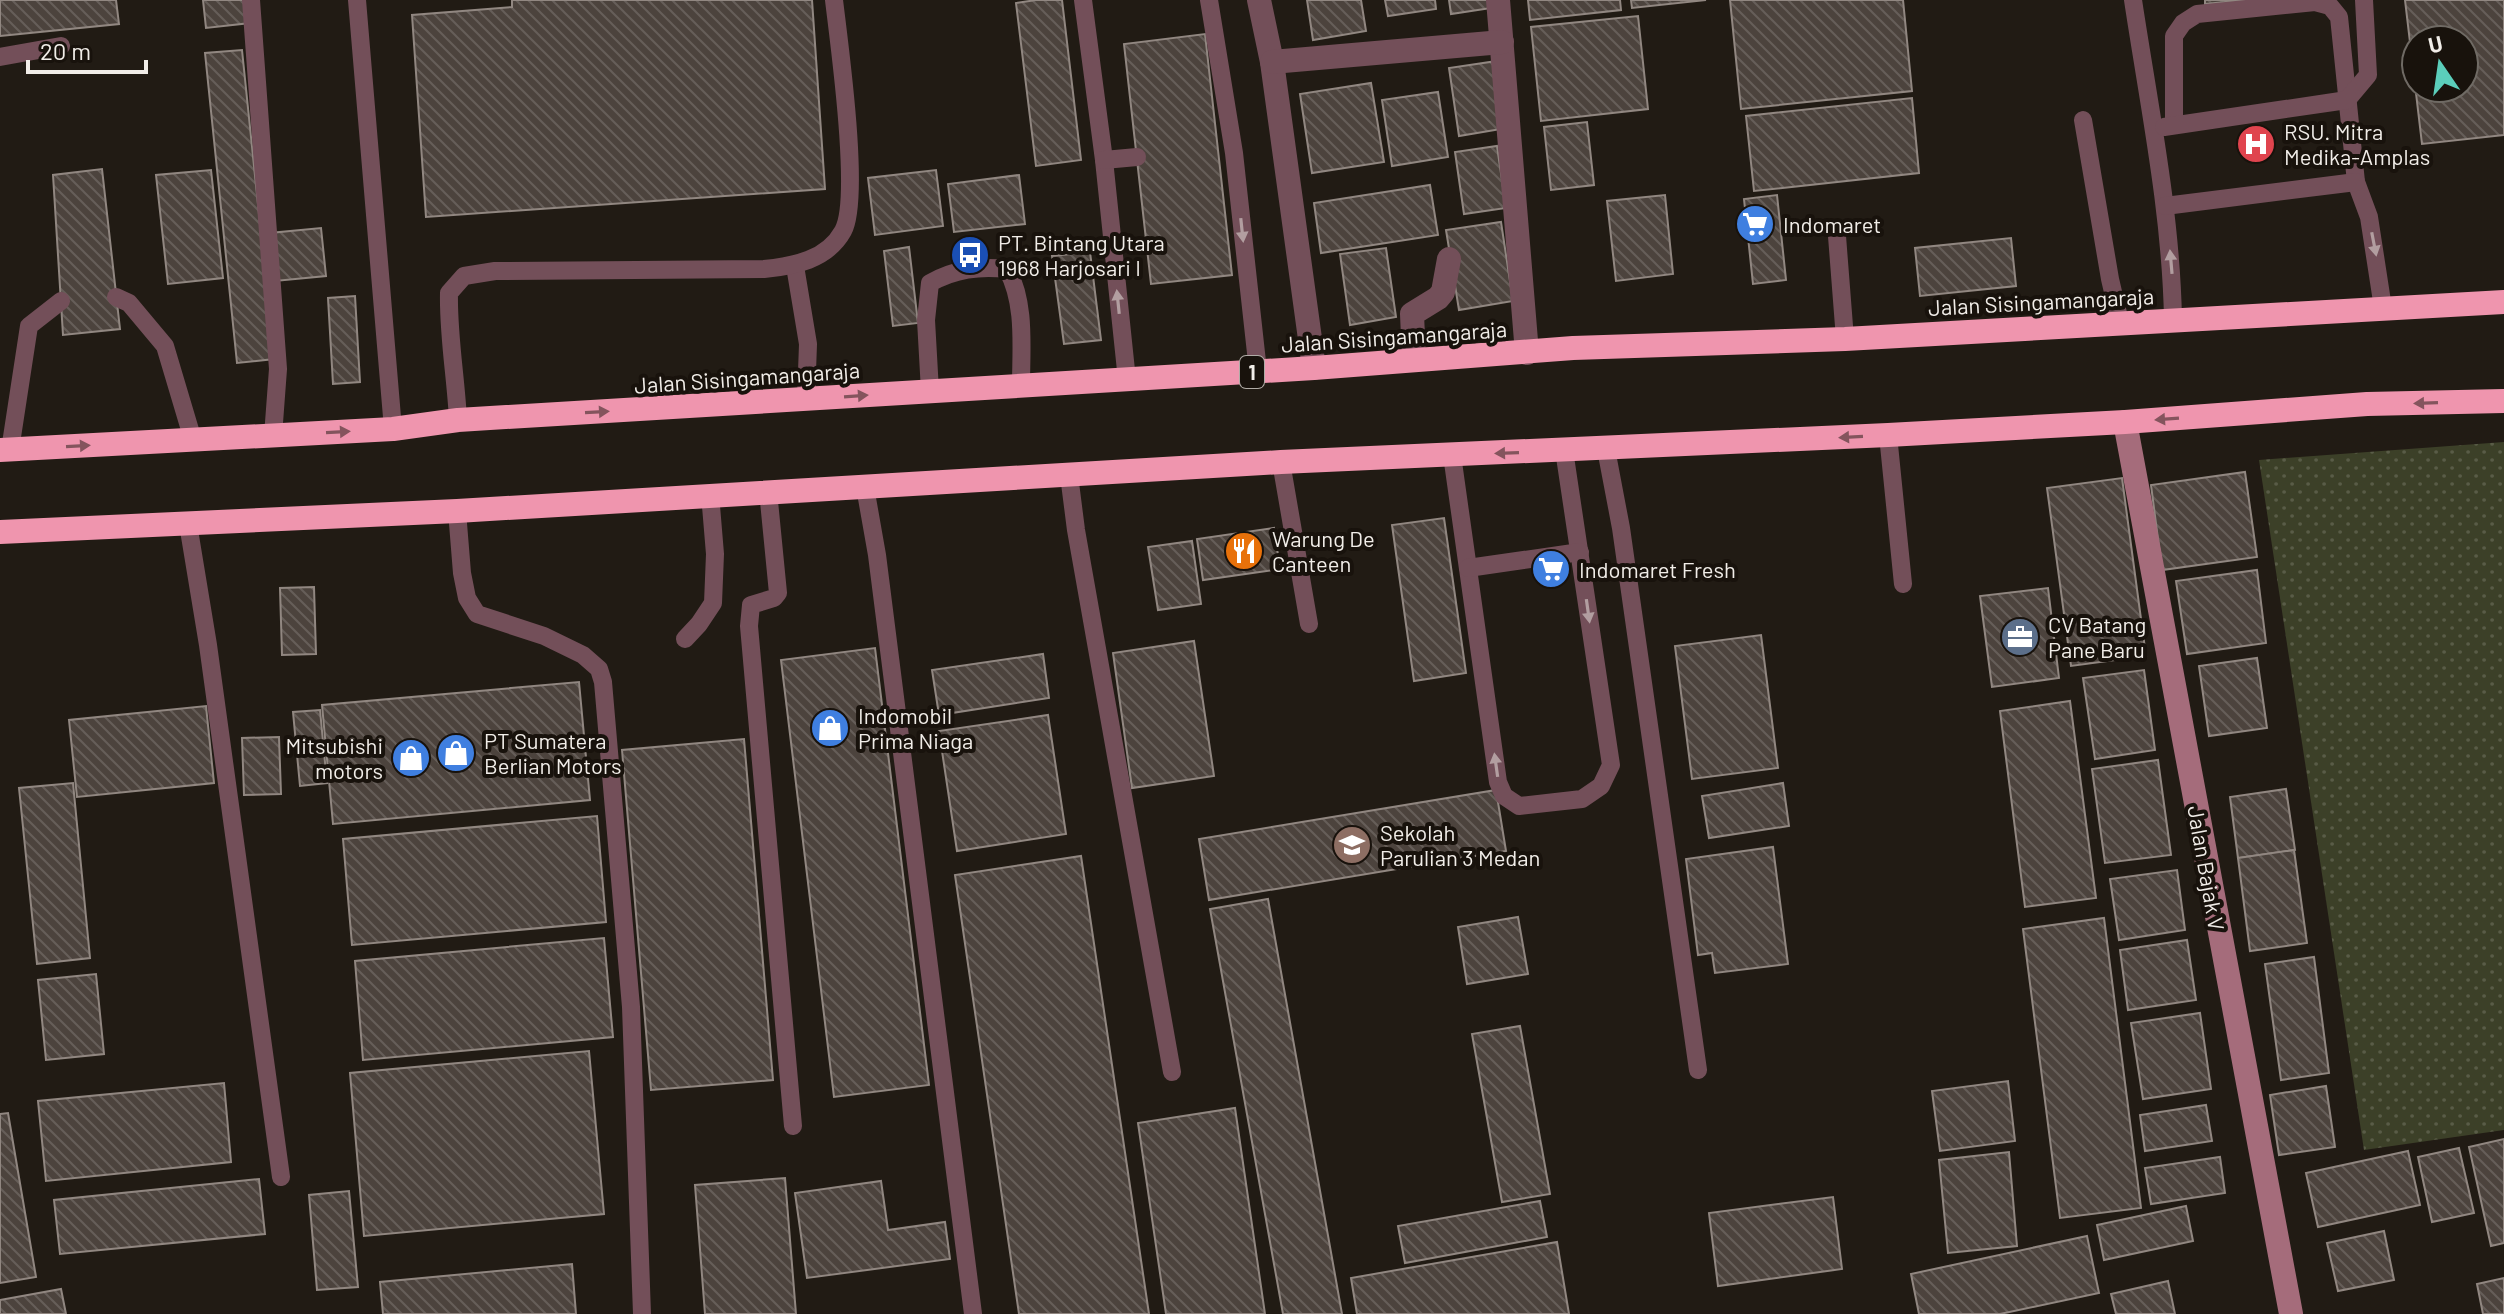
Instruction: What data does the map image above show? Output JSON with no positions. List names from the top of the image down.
{
  "streets": {
    "highway": ["Jalan Sisingamangaraja", "1"],
    "street": ["Jalan Bajak V"]
  },
  "places": {
    "hospital": ["RSU. Mitra Medika-Amplas"],
    "supermarket": ["Indomaret", "Indomaret Fresh"],
    "bus stop": ["PT. Bintang Utara 1968 Harjosari I"],
    "restaurant": ["Warung De Canteen"],
    "office": ["CV Batang Pane Baru"],
    "shop": ["Indomobil Prima Niaga", "PT Sumatera Berlian Motors", "Mitsubishi motors"],
    "school or university": ["Sekolah Parulian 3 Medan"]
  },
  "scale_bar": "20 m",
  "north": "top"
}
